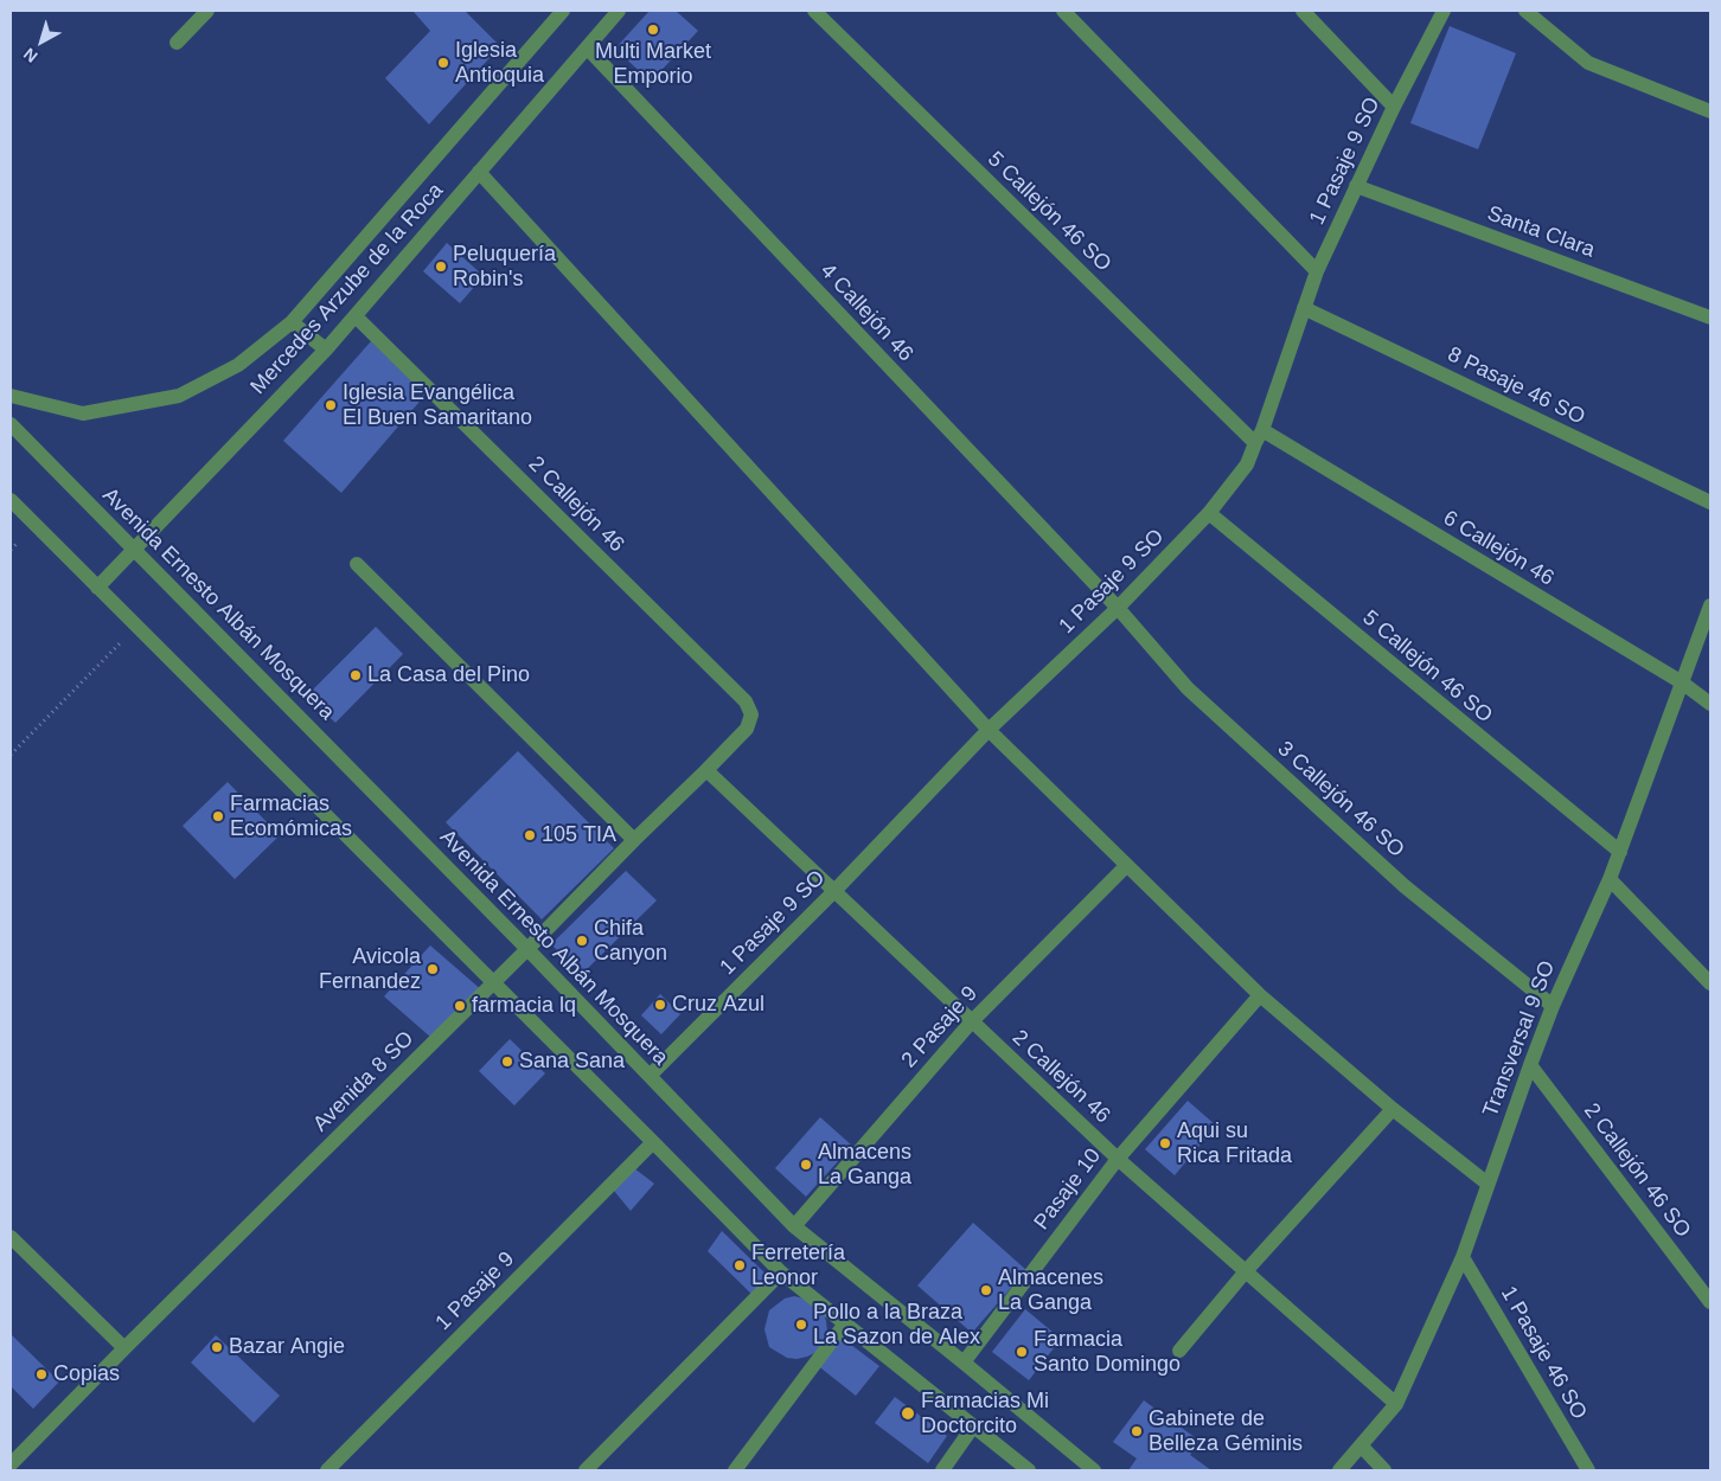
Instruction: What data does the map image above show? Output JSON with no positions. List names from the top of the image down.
{
  "streets": {
    "street": [
      "1 Pasaje 9 SO",
      "5 Callejón 46 SO",
      "Santa Clara",
      "Mercedes Arzube de la Roca",
      "4 Callejón 46",
      "8 Pasaje 46 SO",
      "2 Callejón 46",
      "6 Callejón 46",
      "Avenida Ernesto Albán Mosquera",
      "3 Callejón 46 SO",
      "2 Pasaje 9",
      "Transversal 9 SO",
      "Avenida 8 SO",
      "2 Callejón 46 SO",
      "Pasaje 10",
      "1 Pasaje 9",
      "1 Pasaje 46 SO"
    ]
  },
  "crossings": [
    ["1 Pasaje 9 SO", "5 Callejón 46 SO"],
    ["1 Pasaje 9 SO", "Santa Clara"],
    ["1 Pasaje 9 SO", "4 Callejón 46"],
    ["1 Pasaje 9 SO", "8 Pasaje 46 SO"],
    ["1 Pasaje 9 SO", "2 Callejón 46"],
    ["1 Pasaje 9 SO", "6 Callejón 46"],
    ["1 Pasaje 9 SO", "Avenida Ernesto Albán Mosquera"],
    ["1 Pasaje 9 SO", "3 Callejón 46 SO"],
    ["5 Callejón 46 SO", "6 Callejón 46"],
    ["5 Callejón 46 SO", "Transversal 9 SO"],
    ["Mercedes Arzube de la Roca", "4 Callejón 46"],
    ["Mercedes Arzube de la Roca", "2 Callejón 46"],
    ["Mercedes Arzube de la Roca", "Avenida Ernesto Albán Mosquera"],
    ["4 Callejón 46", "3 Callejón 46 SO"],
    ["2 Callejón 46", "2 Pasaje 9"],
    ["2 Callejón 46", "Transversal 9 SO"],
    ["2 Callejón 46", "Avenida 8 SO"],
    ["2 Callejón 46", "Pasaje 10"],
    ["6 Callejón 46", "Transversal 9 SO"],
    ["Avenida Ernesto Albán Mosquera", "2 Pasaje 9"],
    ["Avenida Ernesto Albán Mosquera", "Avenida 8 SO"],
    ["Avenida Ernesto Albán Mosquera", "Pasaje 10"],
    ["3 Callejón 46 SO", "Transversal 9 SO"],
    ["Transversal 9 SO", "2 Callejón 46 SO"],
    ["Transversal 9 SO", "1 Pasaje 46 SO"]
  ],
  "places": [
    "Multi Market Emporio",
    "Iglesia Antioquia",
    "Peluquería Robin's",
    "Iglesia Evangélica El Buen Samaritano",
    "La Casa del Pino",
    "Farmacias Ecomómicas",
    "105 TIA",
    "Chifa Canyon",
    "Avicola Fernandez",
    "Cruz Azul",
    "farmacia lq",
    "Sana Sana",
    "Aqui su Rica Fritada",
    "Almacens La Ganga",
    "Ferretería Leonor",
    "Almacenes La Ganga",
    "Pollo a la Braza La Sazon de Alex",
    "Bazar Angie",
    "Farmacia Santo Domingo",
    "Copias",
    "Farmacias Mi Doctorcito",
    "Gabinete de Belleza Géminis"
  ],
  "north": "bottom left"
}
